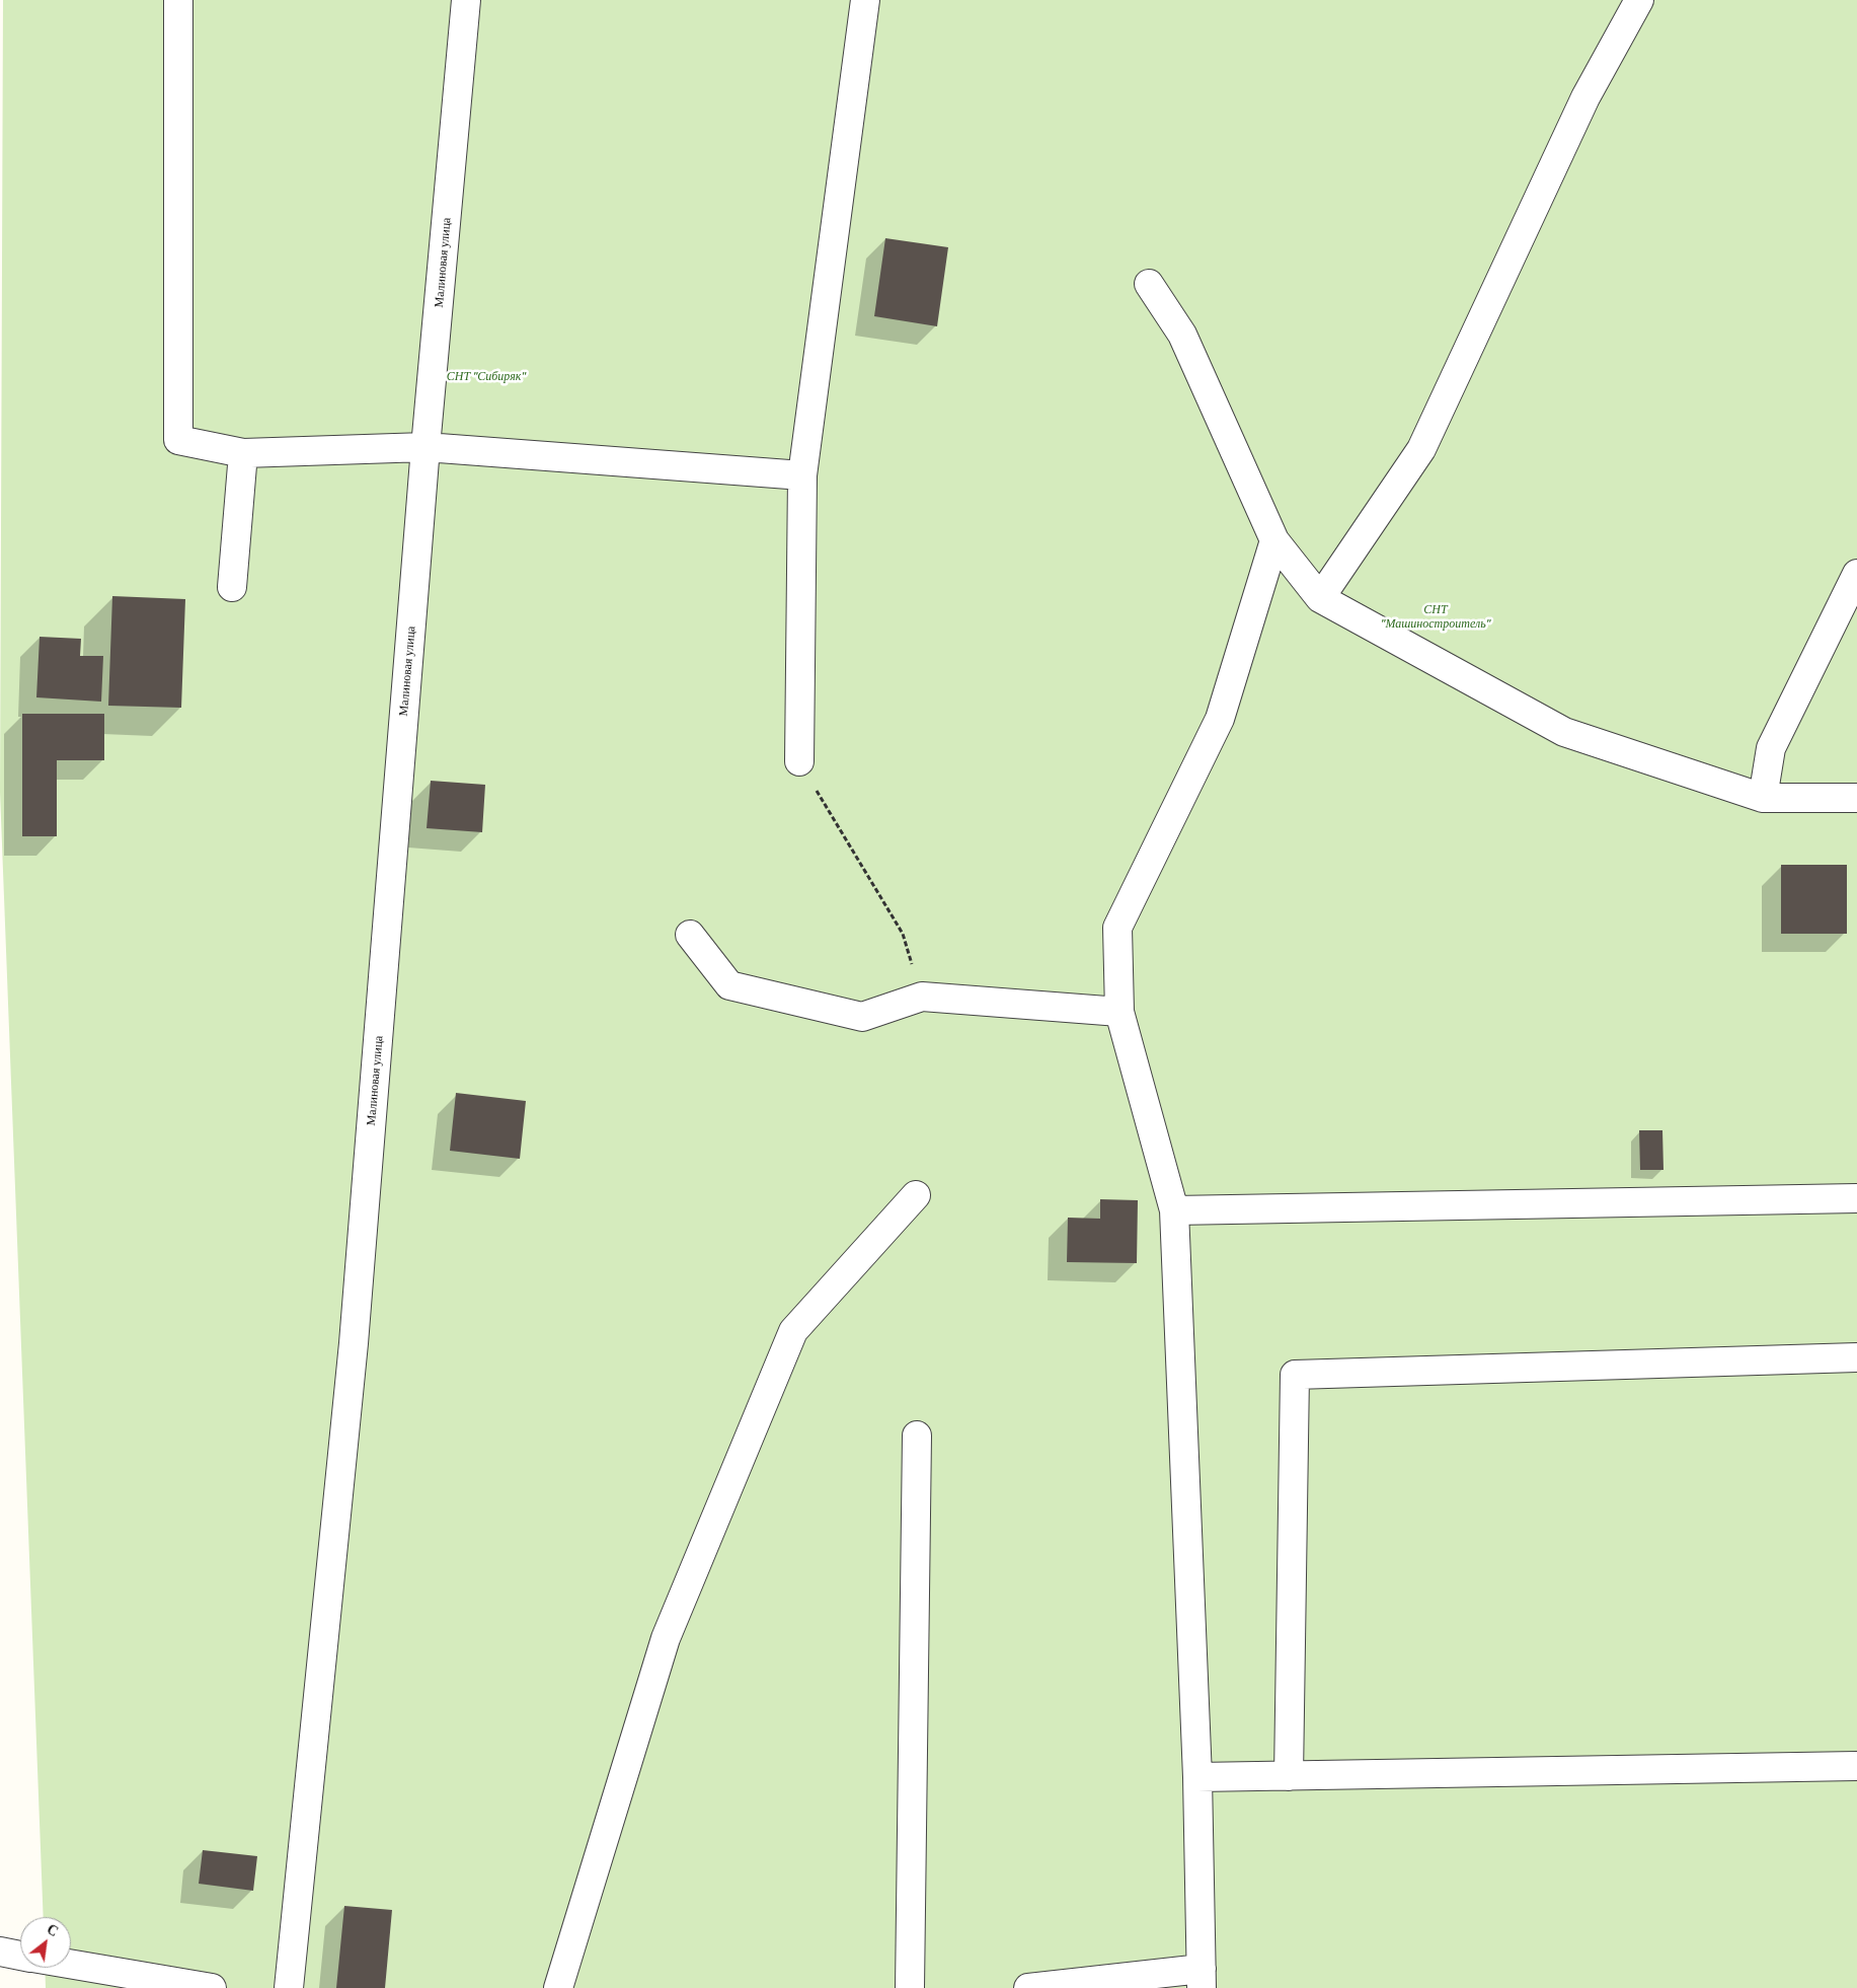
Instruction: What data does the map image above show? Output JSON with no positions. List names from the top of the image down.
{
  "streets": {
    "street": ["Малиновая улица"]
  },
  "parks": ["СНТ \"Сибиряк\"", "СНТ \"Машиностроитель\""],
  "north": "top right"
}
